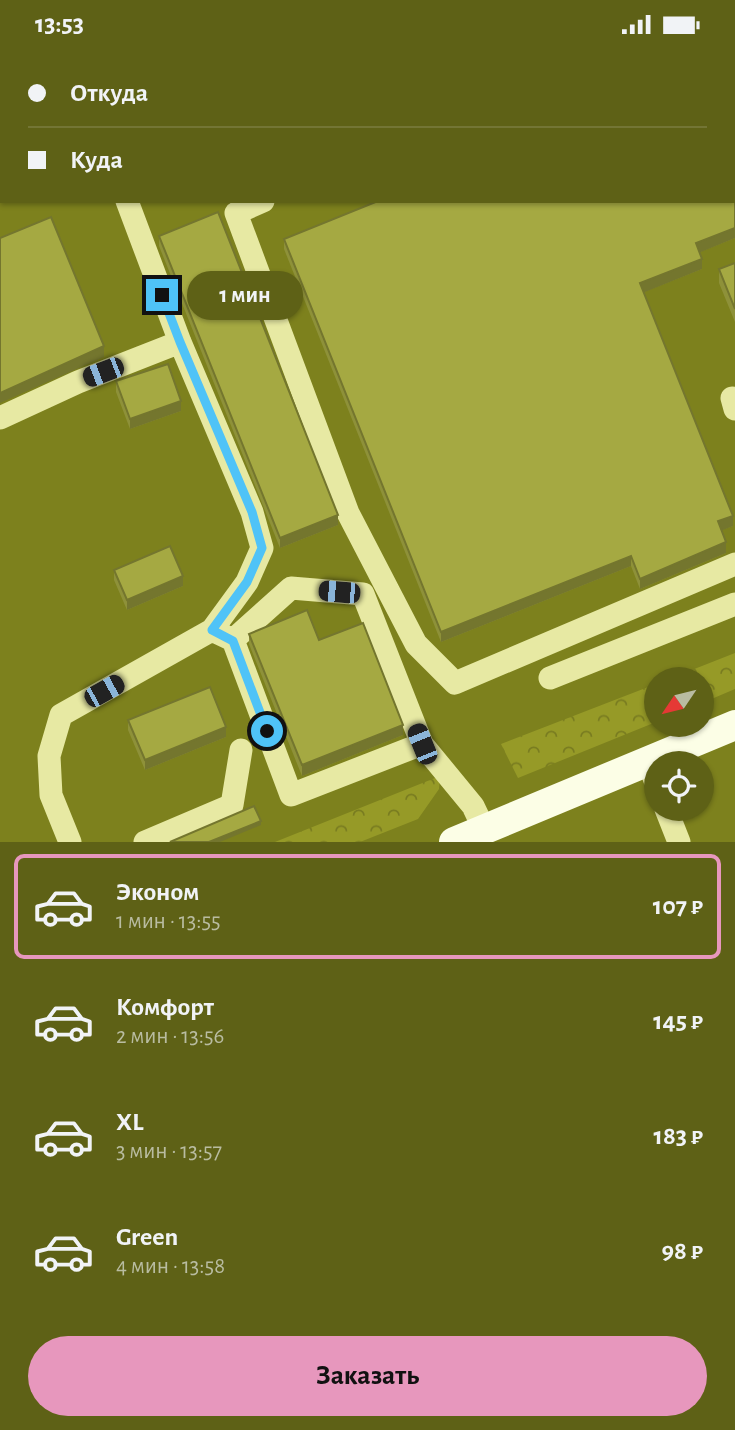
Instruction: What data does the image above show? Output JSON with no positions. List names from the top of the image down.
{
  "north": "bottom left",
  "page": {
    "status": "13:53",
    "banner": ["Откуда", "Куда"],
    "bubble": "1 мин",
    "list": [
      {
        "name": "Эконом",
        "note": "1 мин · 13:55",
        "value": "107 ₽"
      },
      {
        "name": "Комфорт",
        "note": "2 мин · 13:56",
        "value": "145 ₽"
      },
      {
        "name": "XL",
        "note": "3 мин · 13:57",
        "value": "183 ₽"
      },
      {
        "name": "Green",
        "note": "4 мин · 13:58",
        "value": "98 ₽"
      }
    ],
    "buttons": "Заказать"
  }
}
